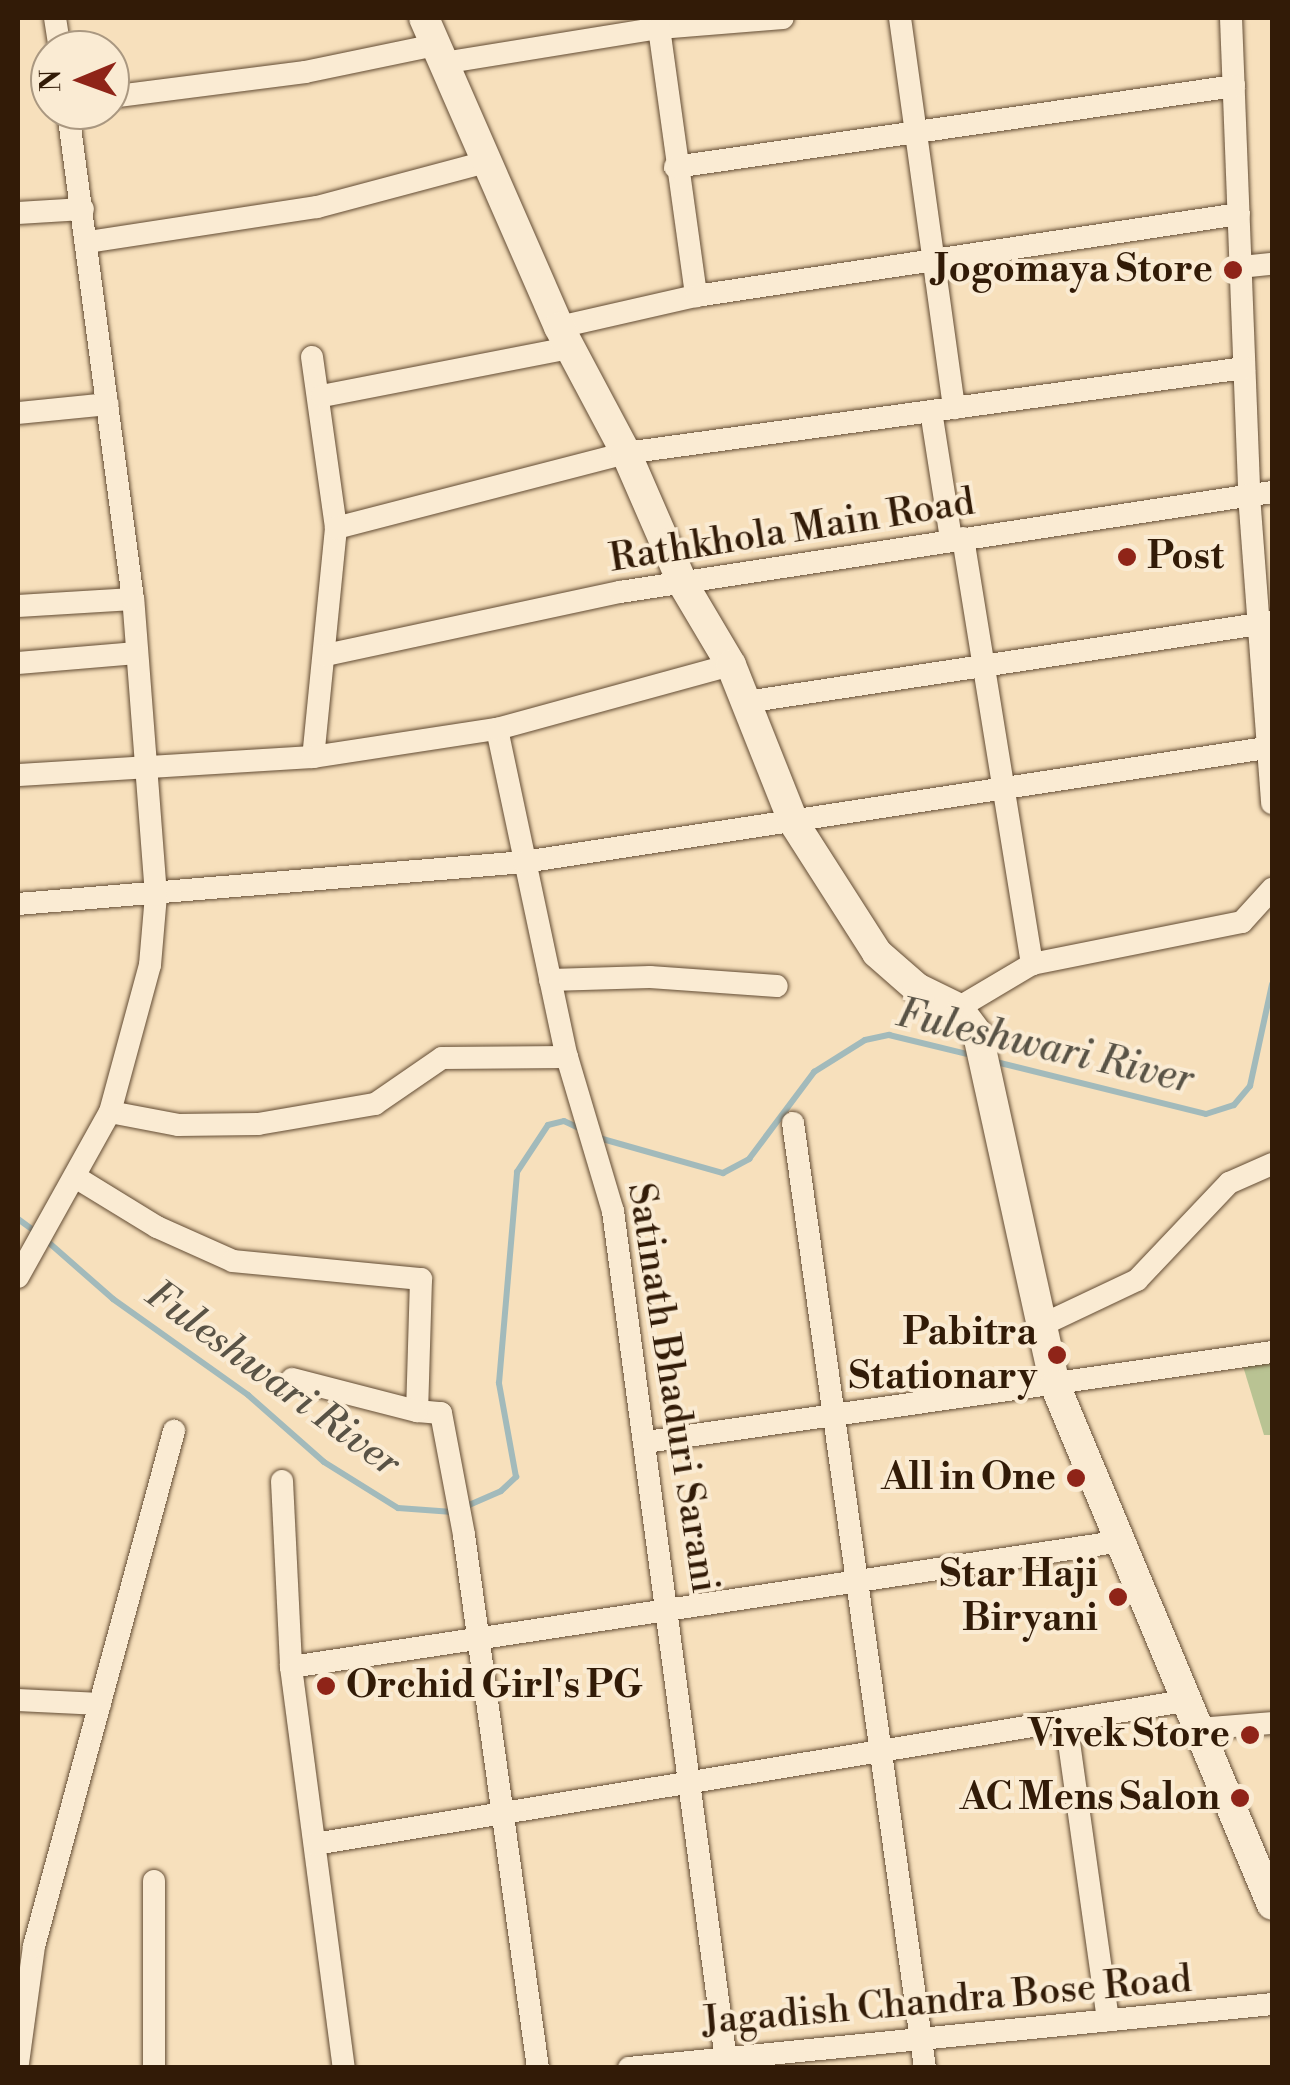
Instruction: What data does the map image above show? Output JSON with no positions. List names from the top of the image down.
{
  "streets": {
    "street": ["Rathkhola Main Road", "Satinath Bhaduri Sarani", "Jagadish Chandra Bose Road"]
  },
  "crossings": [
    ["Satinath Bhaduri Sarani", "Jagadish Chandra Bose Road"]
  ],
  "water": ["Fuleshwari River"],
  "places": [
    "Jogomaya Store",
    "Post",
    "Pabitra Stationary",
    "All in One",
    "Star Haji Biryani",
    "Orchid Girl's PG",
    "Vivek Store",
    "AC Mens Salon"
  ],
  "north": "left"
}
